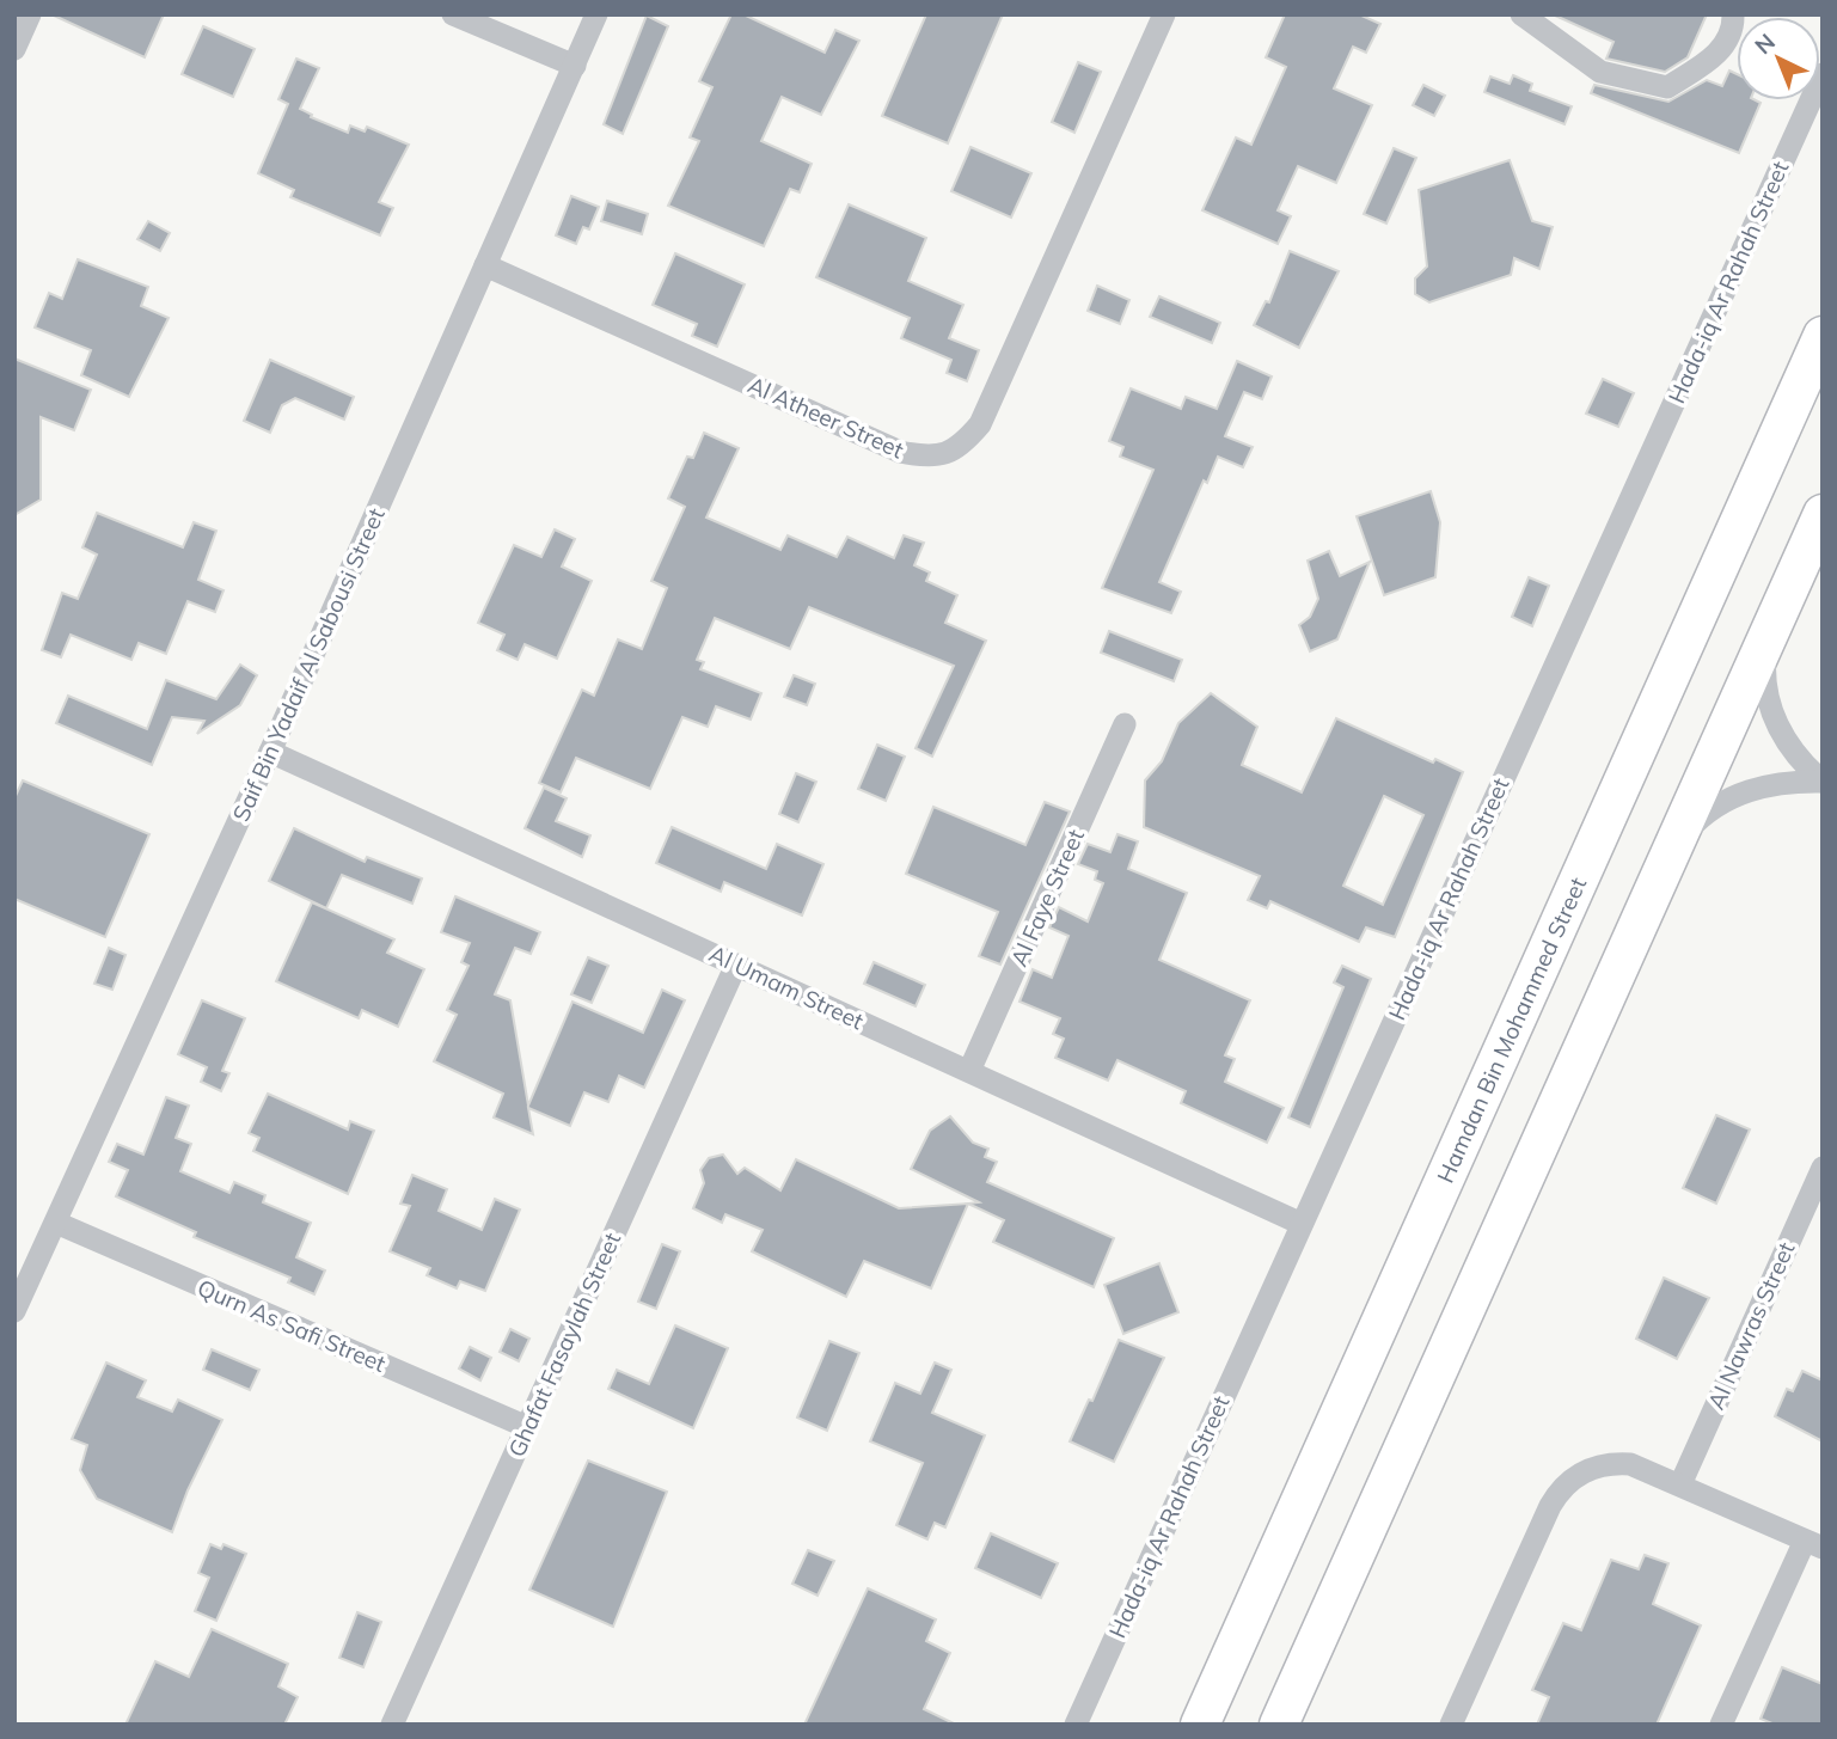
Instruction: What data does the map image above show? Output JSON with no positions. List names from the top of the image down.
{
  "streets": {
    "main road": ["Hamdan Bin Mohammed Street"],
    "street": [
      "Hada-iq Ar Rahah Street",
      "Al Atheer Street",
      "Saif Bin Yadaif Al Sabousi Street",
      "Al Faye Street",
      "Al Umam Street",
      "Qurn As Safi Street",
      "Al Nawras Street",
      "Ghafat Fasaylah Street"
    ]
  },
  "crossings": [
    ["Hada-iq Ar Rahah Street", "Al Umam Street"],
    ["Al Atheer Street", "Saif Bin Yadaif Al Sabousi Street"],
    ["Saif Bin Yadaif Al Sabousi Street", "Al Umam Street"],
    ["Saif Bin Yadaif Al Sabousi Street", "Qurn As Safi Street"],
    ["Al Faye Street", "Al Umam Street"],
    ["Al Umam Street", "Ghafat Fasaylah Street"],
    ["Qurn As Safi Street", "Ghafat Fasaylah Street"]
  ],
  "north": "top left"
}
